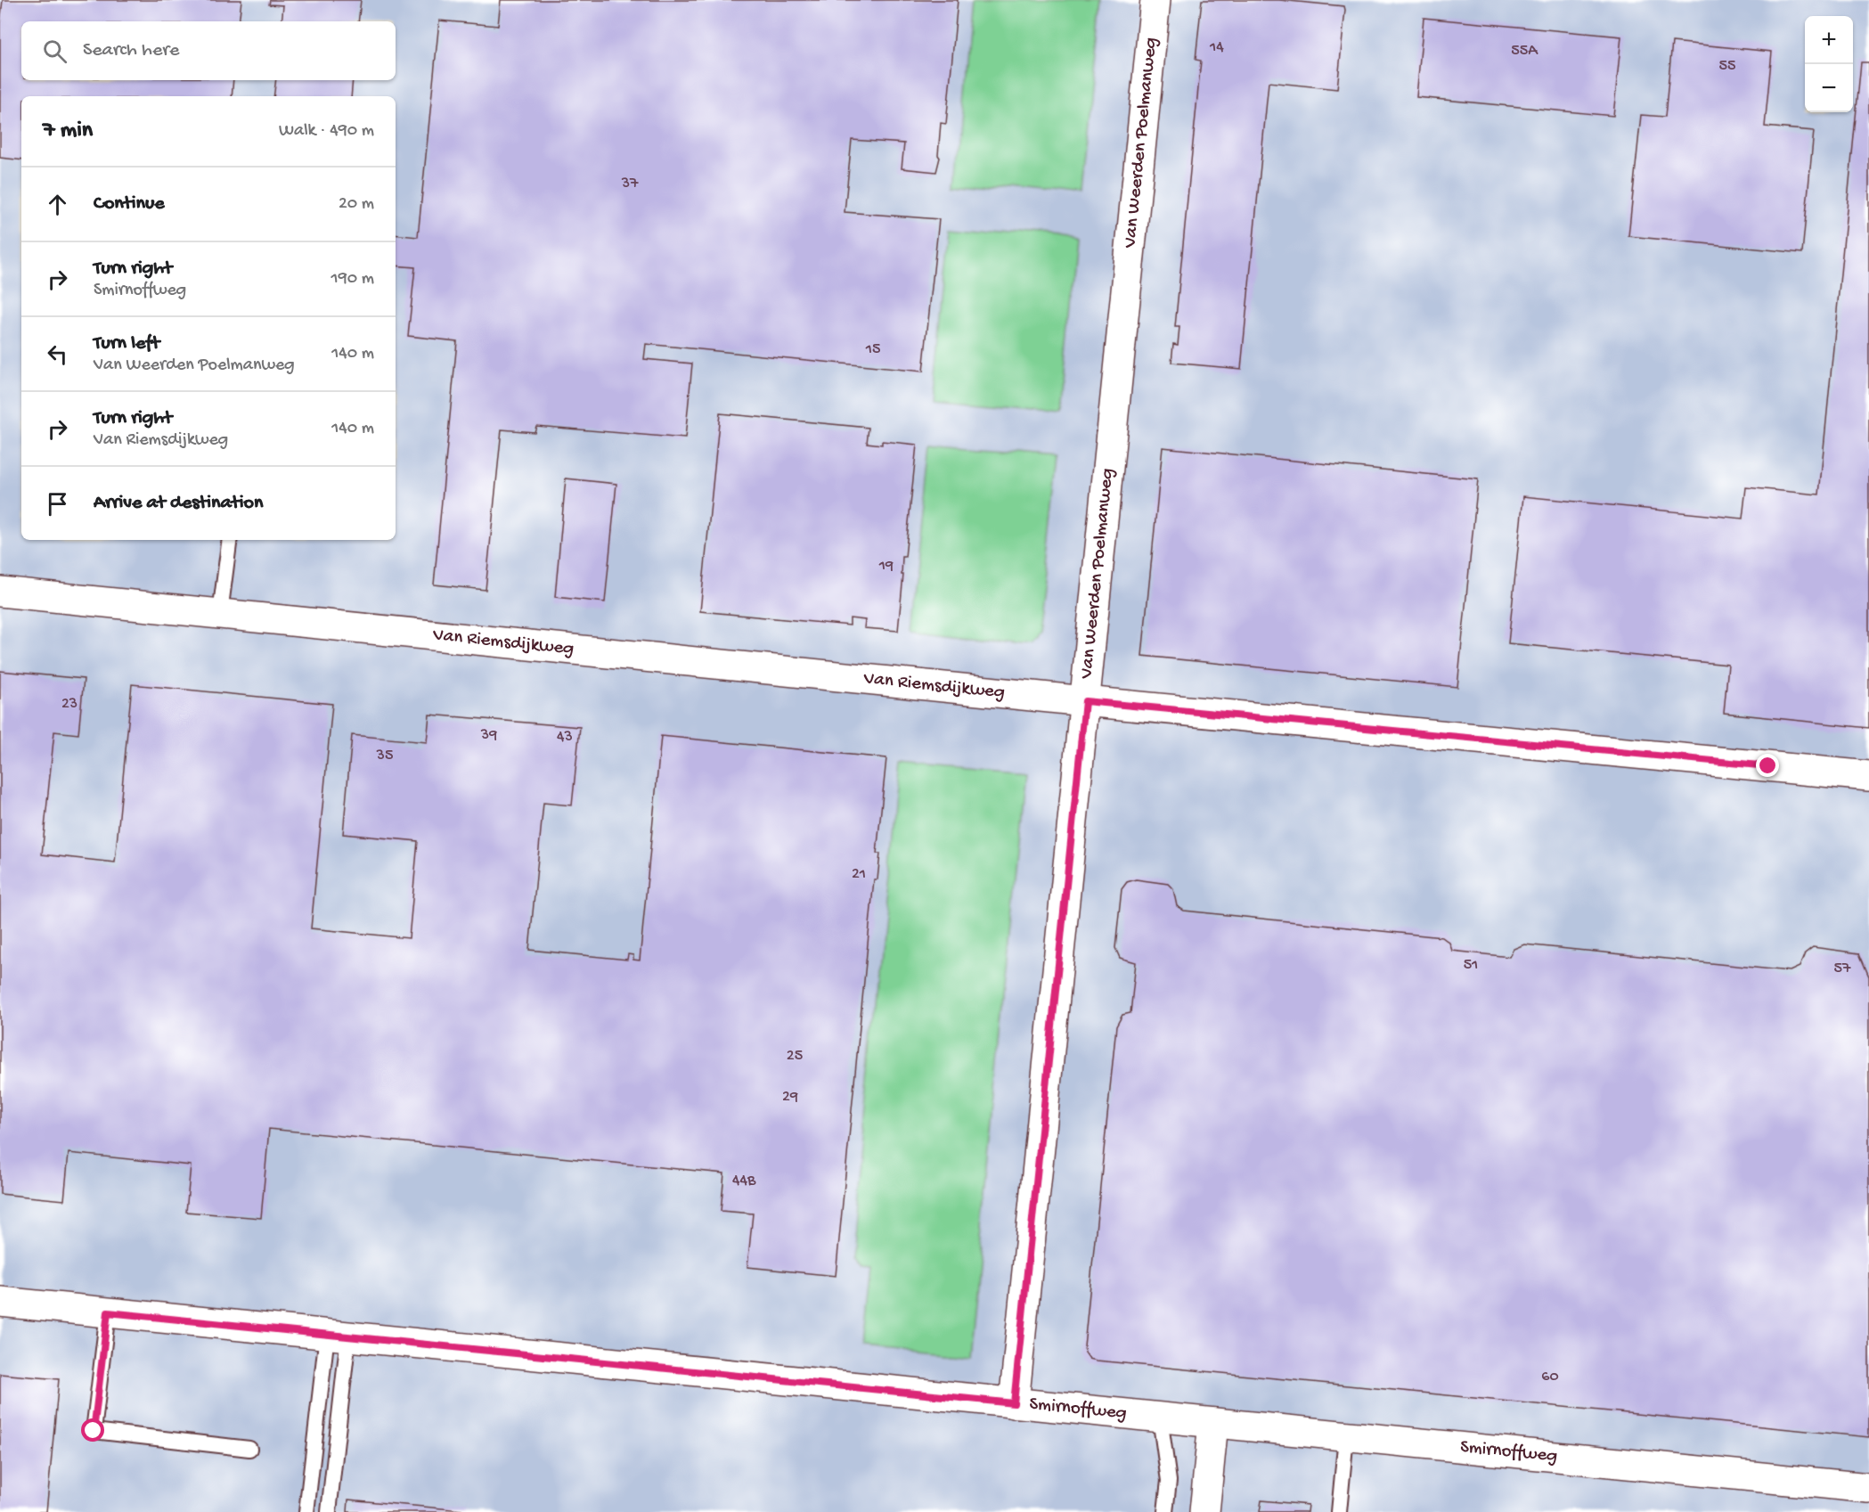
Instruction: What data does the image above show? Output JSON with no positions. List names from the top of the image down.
{
  "streets": {
    "street": ["Van Weerden Poelmanweg", "Van Riemsdijkweg", "Smirnoffweg"]
  },
  "crossings": [
    ["Van Weerden Poelmanweg", "Van Riemsdijkweg"],
    ["Van Weerden Poelmanweg", "Smirnoffweg"]
  ],
  "house_numbers": [
    "14",
    "55A",
    "55",
    "37",
    "15",
    "19",
    "23",
    "39",
    "43",
    "35",
    "21",
    "51",
    "57",
    "25",
    "29",
    "44B",
    "60"
  ],
  "page": {
    "map_buttons": ["+", "−"],
    "search": "Search here",
    "heading": ["7 min", "Walk · 490 m"],
    "list": [
      ["Continue", "20 m"],
      ["Turn right", "Smirnoffweg", "190 m"],
      ["Turn left", "Van Weerden Poelmanweg", "140 m"],
      ["Turn right", "Van Riemsdijkweg", "140 m"],
      "Arrive at destination"
    ]
  }
}
